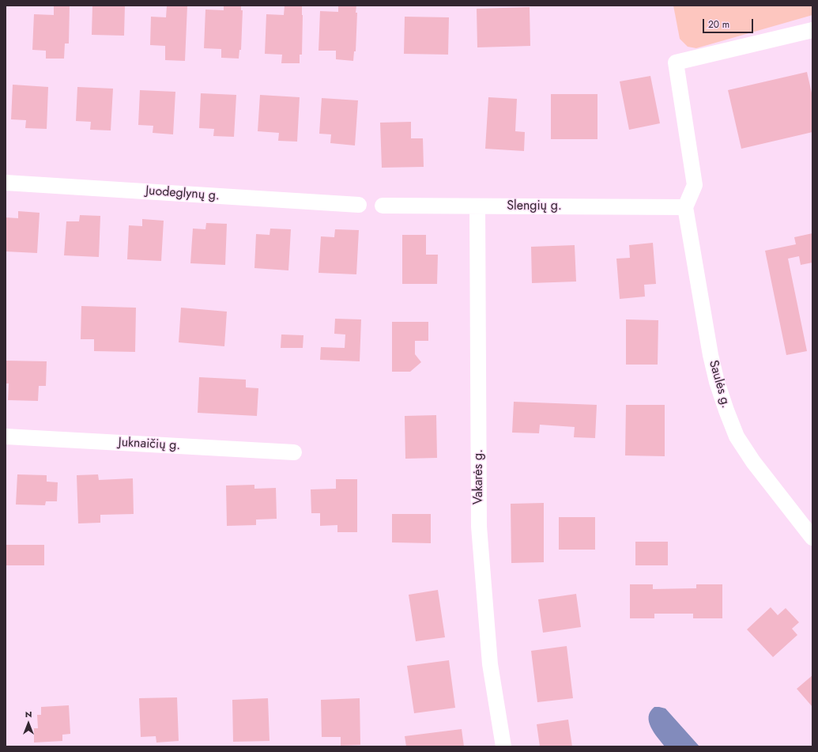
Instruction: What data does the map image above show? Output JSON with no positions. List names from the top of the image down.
{
  "streets": {
    "street": [
      "Juodeglynų g.",
      "Slengių g.",
      "Saulės g.",
      "Juknaičių g.",
      "Vakarės g."
    ]
  },
  "crossings": [
    ["Slengių g.", "Saulės g."],
    ["Slengių g.", "Vakarės g."]
  ],
  "scale_bar": "20 m",
  "north": "top"
}
